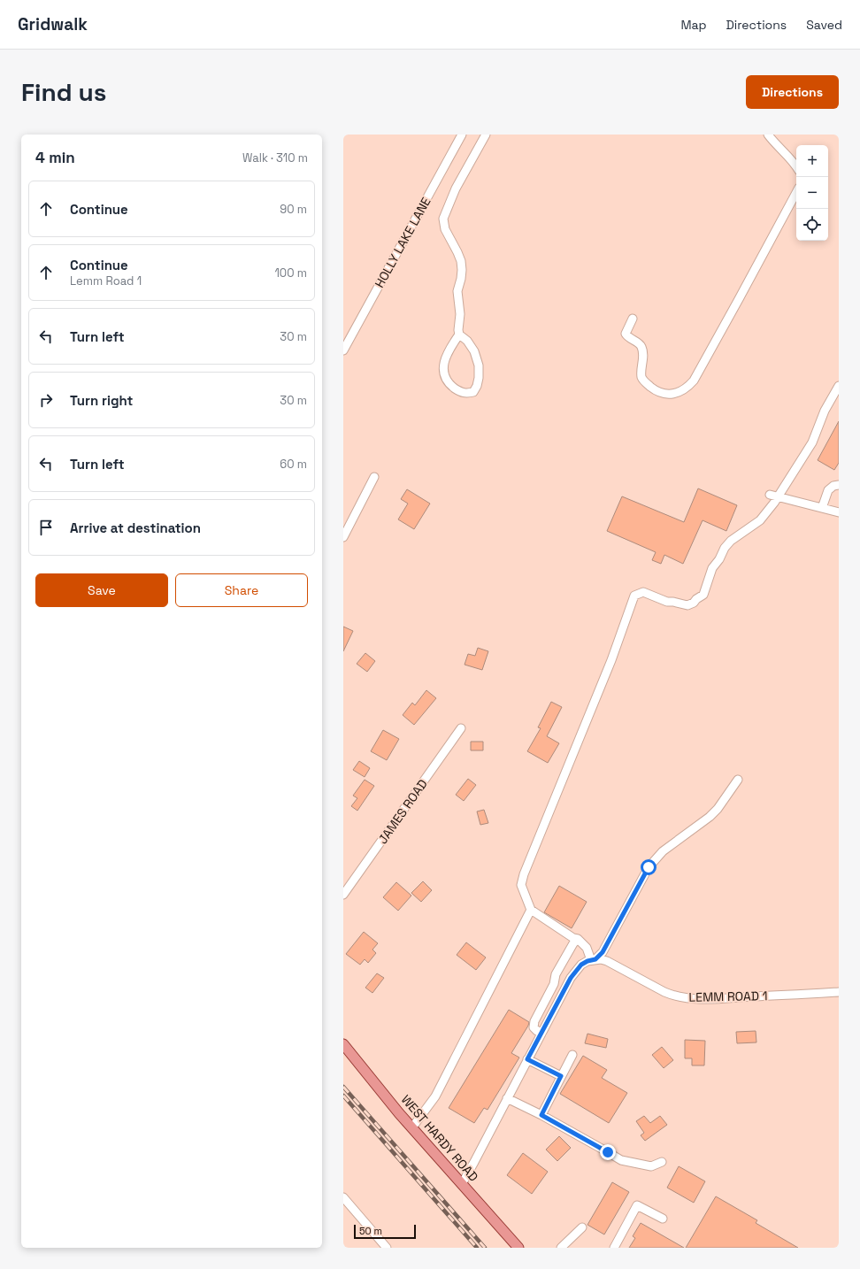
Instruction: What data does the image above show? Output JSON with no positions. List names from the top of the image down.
{
  "streets": {
    "main road": ["WEST HARDY ROAD"],
    "street": ["HOLLY LAKE LANE", "JAMES ROAD", "LEMM ROAD 1"]
  },
  "scale_bar": "50 m",
  "page": {
    "header": "Gridwalk",
    "nav": ["Map", "Directions", "Saved"],
    "buttons": [
      "Directions",
      ["Save", "Share"]
    ],
    "title": "Find us",
    "heading": ["4 min", "Walk · 310 m"],
    "map_buttons": ["+", "−"],
    "list": [
      ["Continue", "90 m"],
      ["Continue", "Lemm Road 1", "100 m"],
      ["Turn left", "30 m"],
      ["Turn right", "30 m"],
      ["Turn left", "60 m"],
      "Arrive at destination"
    ],
    "scale": "50 m"
  }
}
